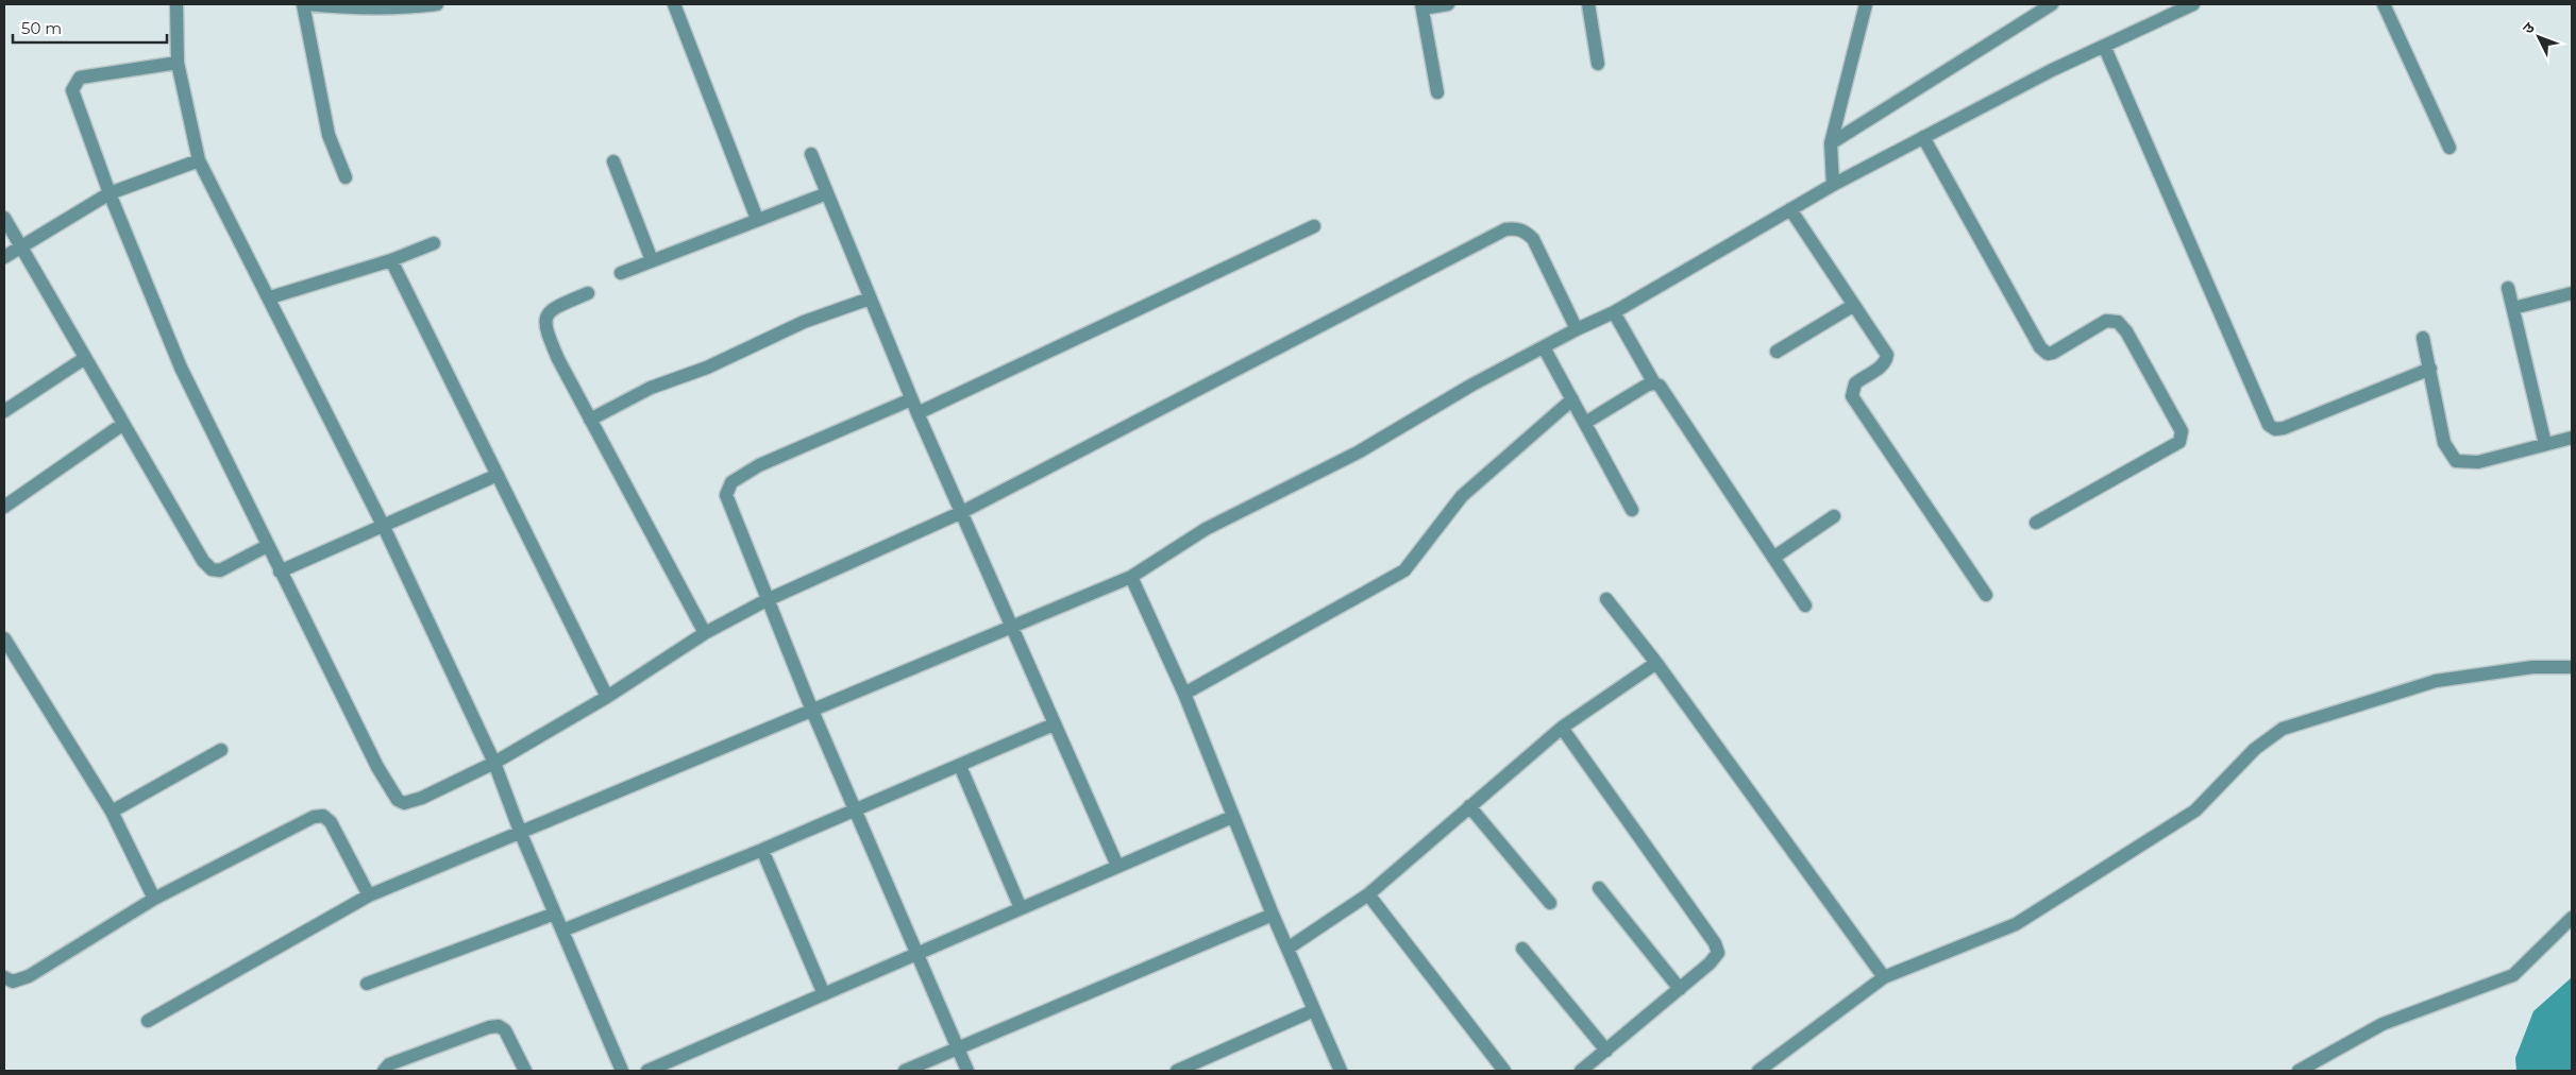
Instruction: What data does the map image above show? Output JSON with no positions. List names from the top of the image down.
{
  "scale_bar": "50 m",
  "north": "top left"
}
